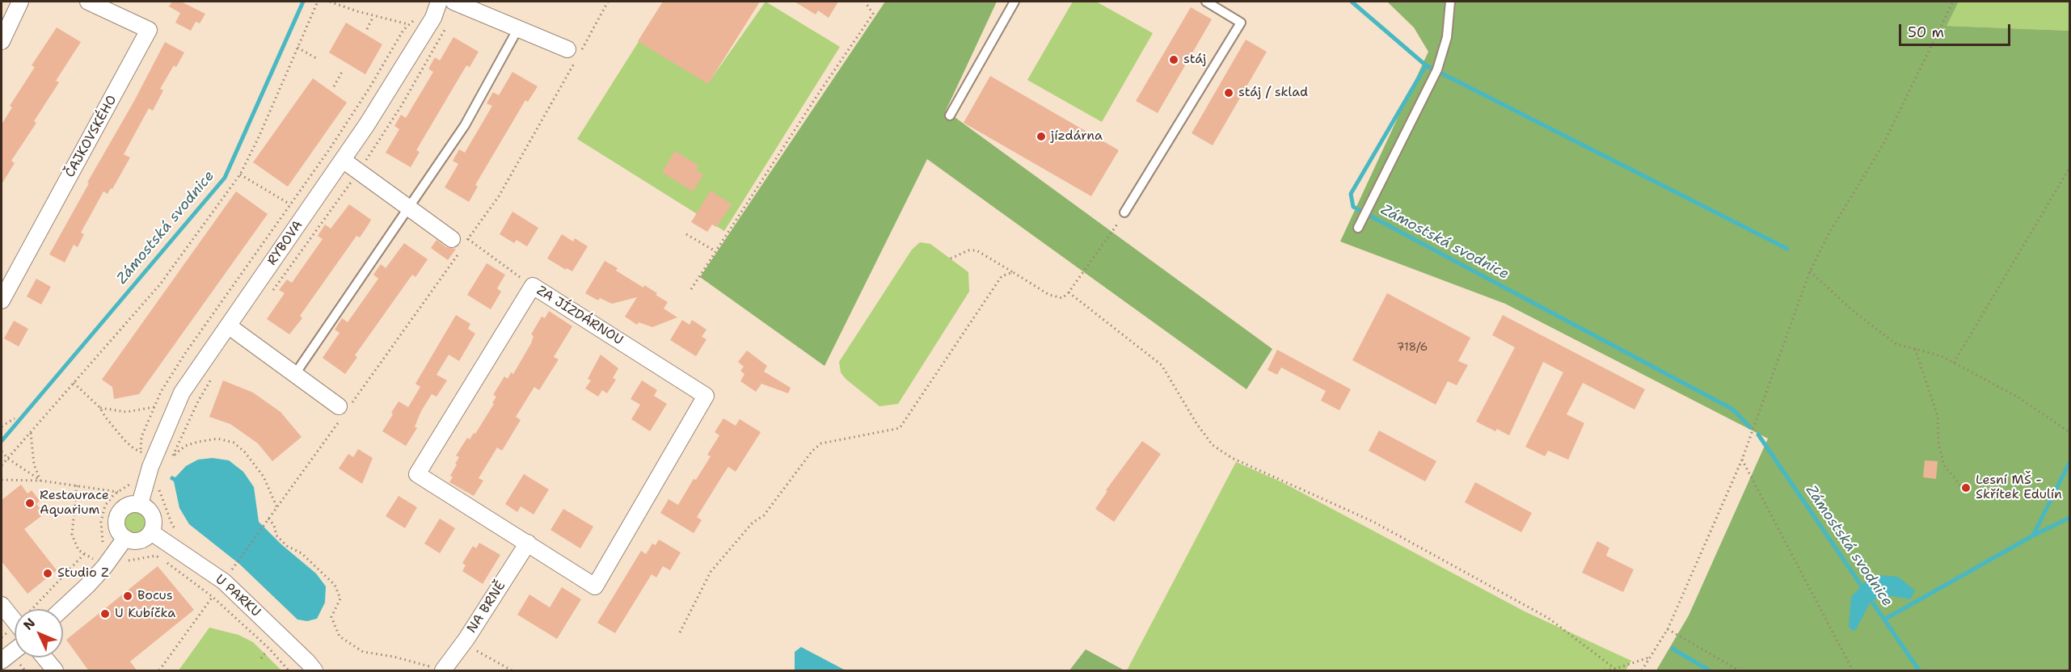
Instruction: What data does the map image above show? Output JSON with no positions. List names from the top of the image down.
{
  "streets": {
    "street": [
      "ČAJKOVSKÉHO",
      "RYBOVA",
      "ZA JÍZDÁRNOU",
      "U PARKU",
      "NA BRNĚ"
    ]
  },
  "crossings": [
    ["RYBOVA", "U PARKU"],
    ["ZA JÍZDÁRNOU", "NA BRNĚ"]
  ],
  "water": ["Zámostská svodnice"],
  "places": [
    "stáj",
    "stáj / sklad",
    "jízdárna",
    "Lesní MŠ - Skřítek Edulín",
    "Restaurace Aquarium",
    "Studio Z",
    "Bocus",
    "U Kubíčka"
  ],
  "house_numbers": ["718/6"],
  "scale_bar": "50 m",
  "north": "top left"
}
